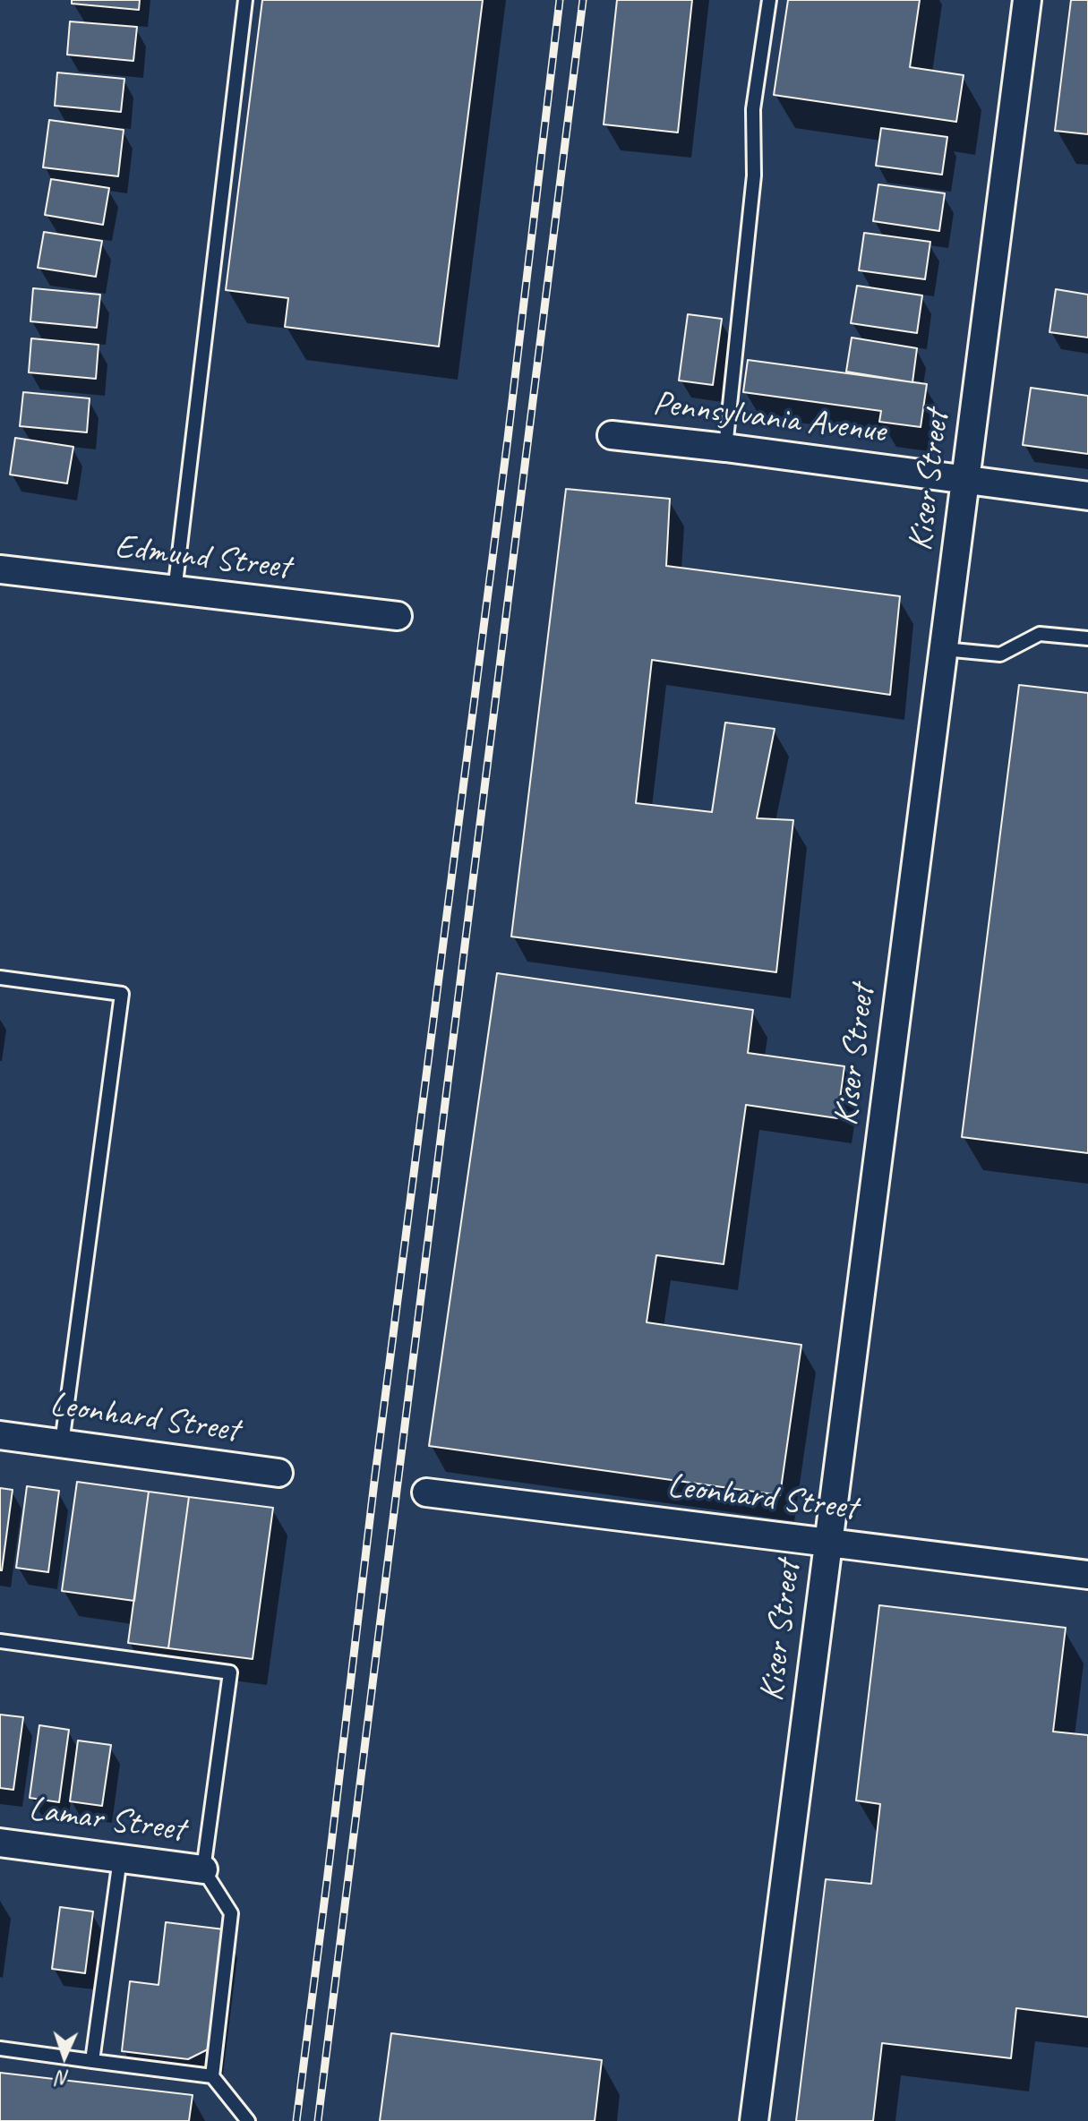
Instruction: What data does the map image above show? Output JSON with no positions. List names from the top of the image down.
{
  "streets": {
    "street": [
      "Pennsylvania Avenue",
      "Kiser Street",
      "Edmund Street",
      "Leonhard Street",
      "Lamar Street"
    ]
  },
  "crossings": [
    ["Pennsylvania Avenue", "Kiser Street"],
    ["Kiser Street", "Leonhard Street"]
  ],
  "north": "bottom"
}
